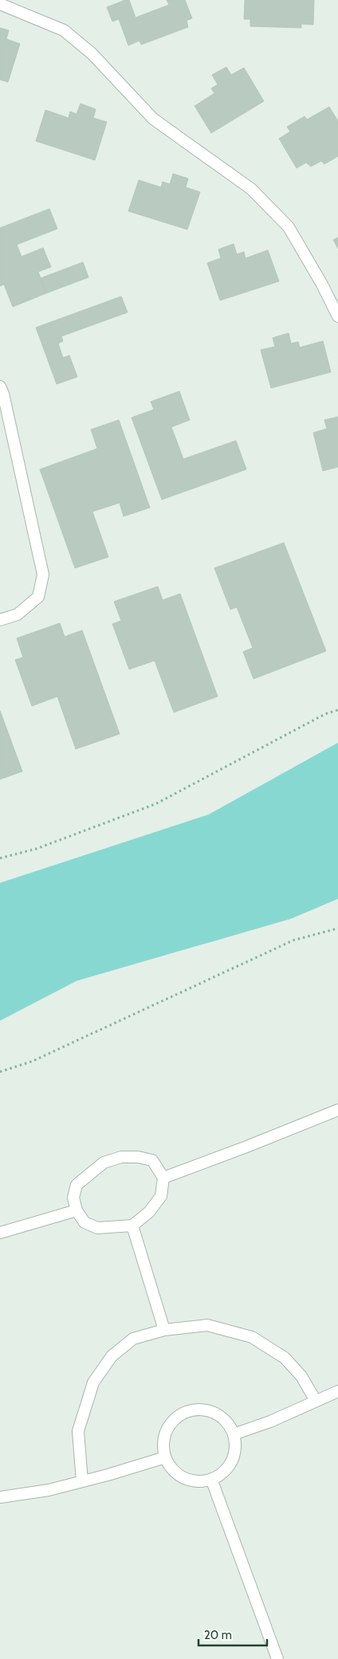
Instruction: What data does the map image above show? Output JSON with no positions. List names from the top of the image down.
{
  "scale_bar": "20 m"
}
